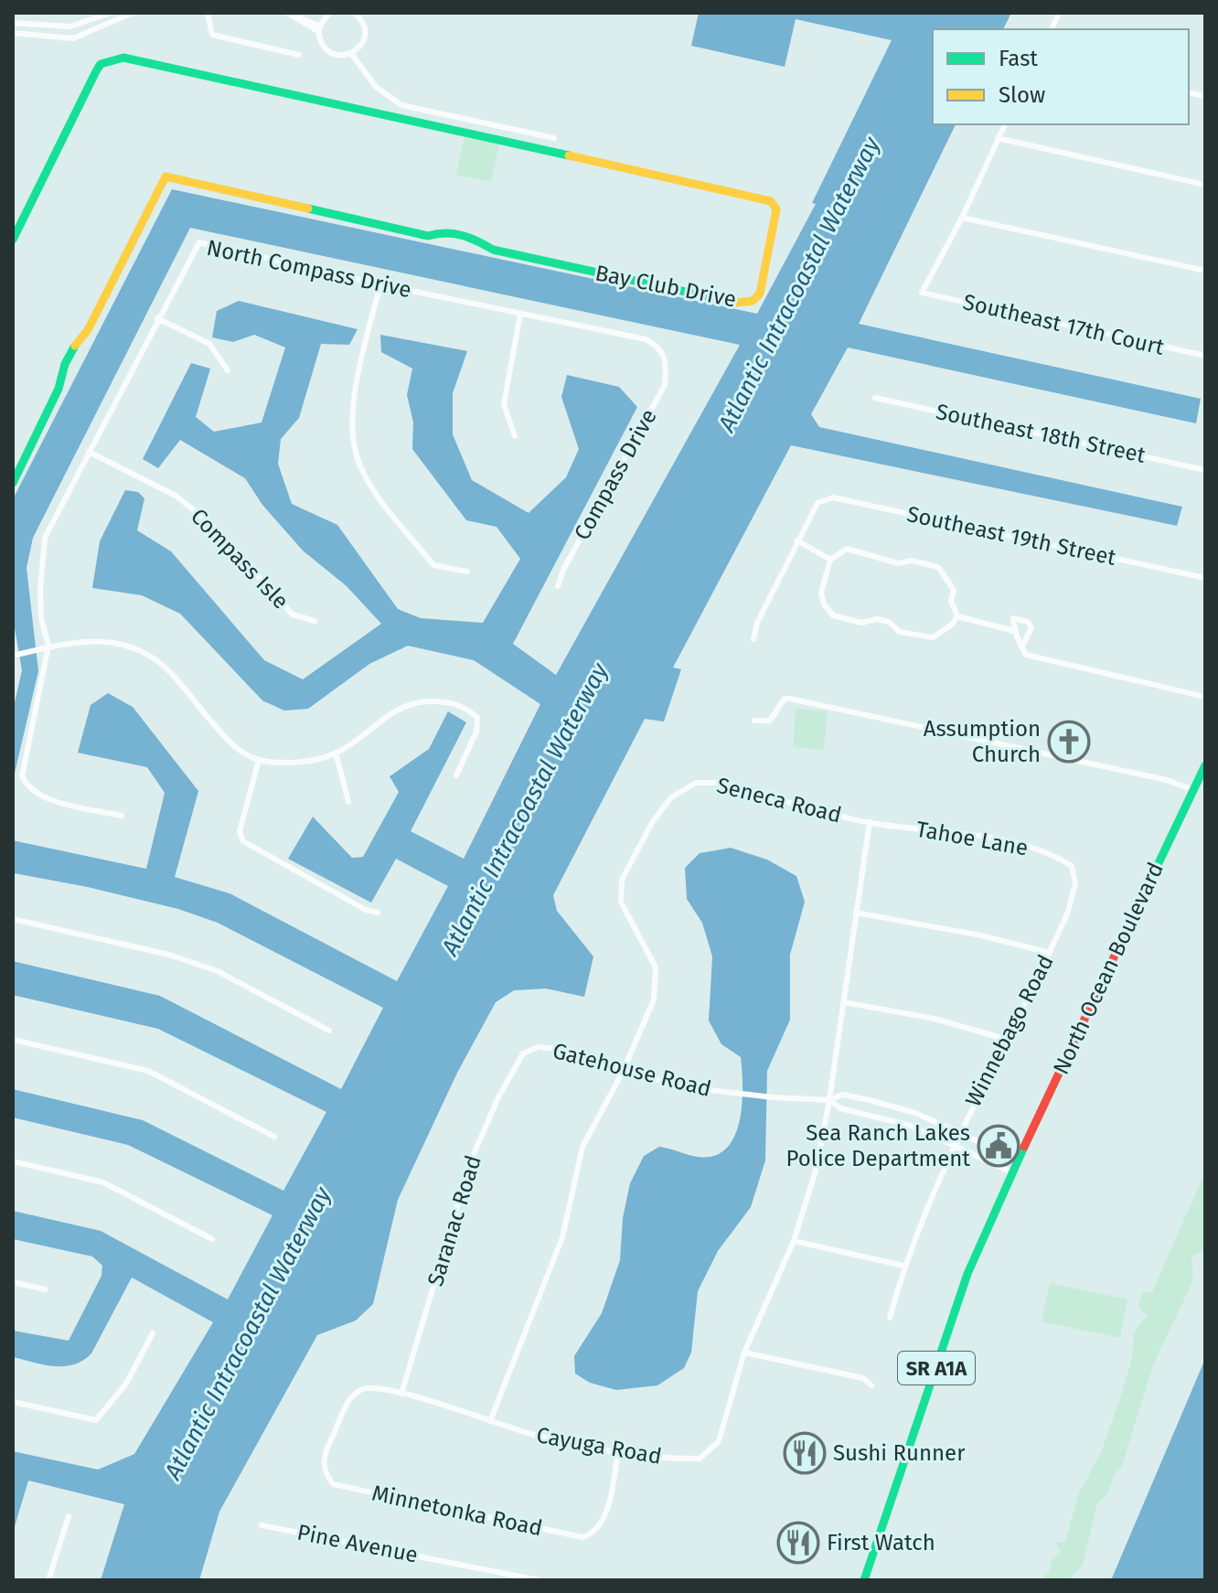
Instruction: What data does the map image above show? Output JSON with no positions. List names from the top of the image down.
{
  "streets": {
    "street": [
      "North Compass Drive",
      "Bay Club Drive",
      "Southeast 17th Court",
      "Southeast 18th Street",
      "Compass Drive",
      "Southeast 19th Street",
      "Compass Isle",
      "Seneca Road",
      "Tahoe Lane",
      "North Ocean Boulevard",
      "Winnebago Road",
      "Gatehouse Road",
      "Saranac Road",
      "SR A1A",
      "Cayuga Road",
      "Minnetonka Road",
      "Pine Avenue"
    ]
  },
  "crossings": [
    ["North Compass Drive", "Compass Drive"],
    ["North Compass Drive", "Compass Isle"],
    ["Seneca Road", "Tahoe Lane"],
    ["Seneca Road", "Gatehouse Road"],
    ["Seneca Road", "Cayuga Road"],
    ["Tahoe Lane", "Winnebago Road"],
    ["North Ocean Boulevard", "Gatehouse Road"],
    ["North Ocean Boulevard", "SR A1A"],
    ["Winnebago Road", "Gatehouse Road"],
    ["Gatehouse Road", "Saranac Road"],
    ["Gatehouse Road", "SR A1A"],
    ["Gatehouse Road", "Cayuga Road"],
    ["Saranac Road", "Cayuga Road"],
    ["Cayuga Road", "Minnetonka Road"]
  ],
  "water": ["Atlantic Intracoastal Waterway"],
  "places": {
    "church": ["Assumption Church"],
    "public building": ["Sea Ranch Lakes Police Department"],
    "restaurant": ["Sushi Runner", "First Watch"]
  },
  "legend": ["Fast", "Slow"]
}
